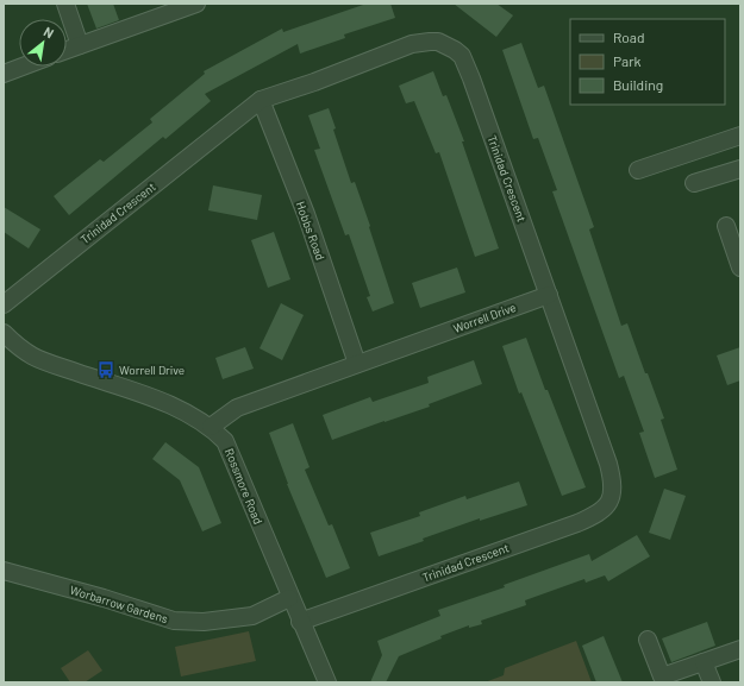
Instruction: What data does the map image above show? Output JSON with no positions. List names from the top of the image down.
{
  "streets": {
    "street": [
      "Trinidad Crescent",
      "Hobbs Road",
      "Worrell Drive",
      "Rossmore Road",
      "Worbarrow Gardens"
    ]
  },
  "crossings": [
    ["Trinidad Crescent", "Hobbs Road"],
    ["Trinidad Crescent", "Worrell Drive"],
    ["Trinidad Crescent", "Rossmore Road"],
    ["Hobbs Road", "Worrell Drive"],
    ["Worrell Drive", "Rossmore Road"],
    ["Rossmore Road", "Worbarrow Gardens"]
  ],
  "places": {
    "bus stop": ["Worrell Drive"]
  },
  "legend": ["Road", "Park", "Building"],
  "north": "top right"
}
